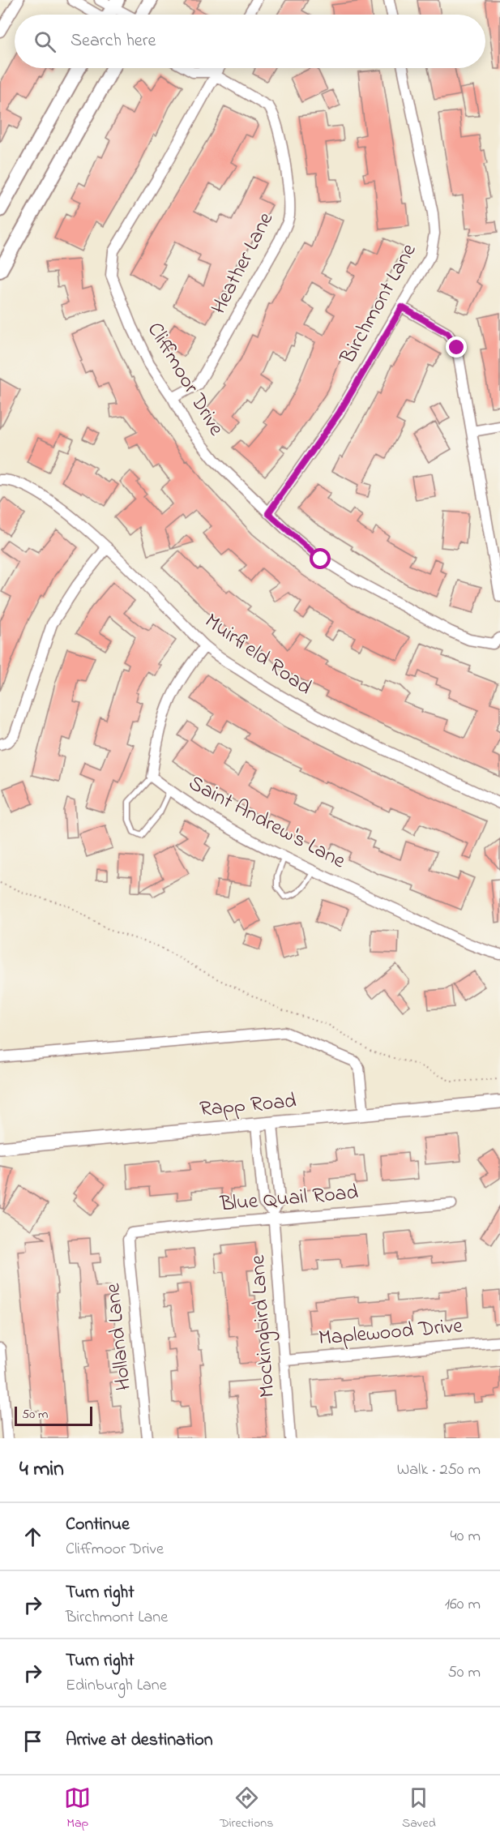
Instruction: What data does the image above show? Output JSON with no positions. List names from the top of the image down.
{
  "streets": {
    "street": [
      "Heather Lane",
      "Birchmont Lane",
      "Cliffmoor Drive",
      "Muirfield Road",
      "Saint Andrew's Lane",
      "Rapp Road",
      "Blue Quail Road",
      "Mockingbird Lane",
      "Maplewood Drive",
      "Holland Lane"
    ]
  },
  "crossings": [
    ["Heather Lane", "Cliffmoor Drive"],
    ["Birchmont Lane", "Cliffmoor Drive"],
    ["Rapp Road", "Mockingbird Lane"],
    ["Blue Quail Road", "Mockingbird Lane"],
    ["Blue Quail Road", "Holland Lane"],
    ["Mockingbird Lane", "Maplewood Drive"]
  ],
  "scale_bar": "50 m",
  "page": {
    "search": "Search here",
    "scale": "50 m",
    "heading": ["4 min", "Walk · 250 m"],
    "list": [
      ["Continue", "Cliffmoor Drive", "40 m"],
      ["Turn right", "Birchmont Lane", "160 m"],
      ["Turn right", "Edinburgh Lane", "50 m"],
      "Arrive at destination"
    ],
    "nav": ["Map", "Directions", "Saved"]
  }
}
